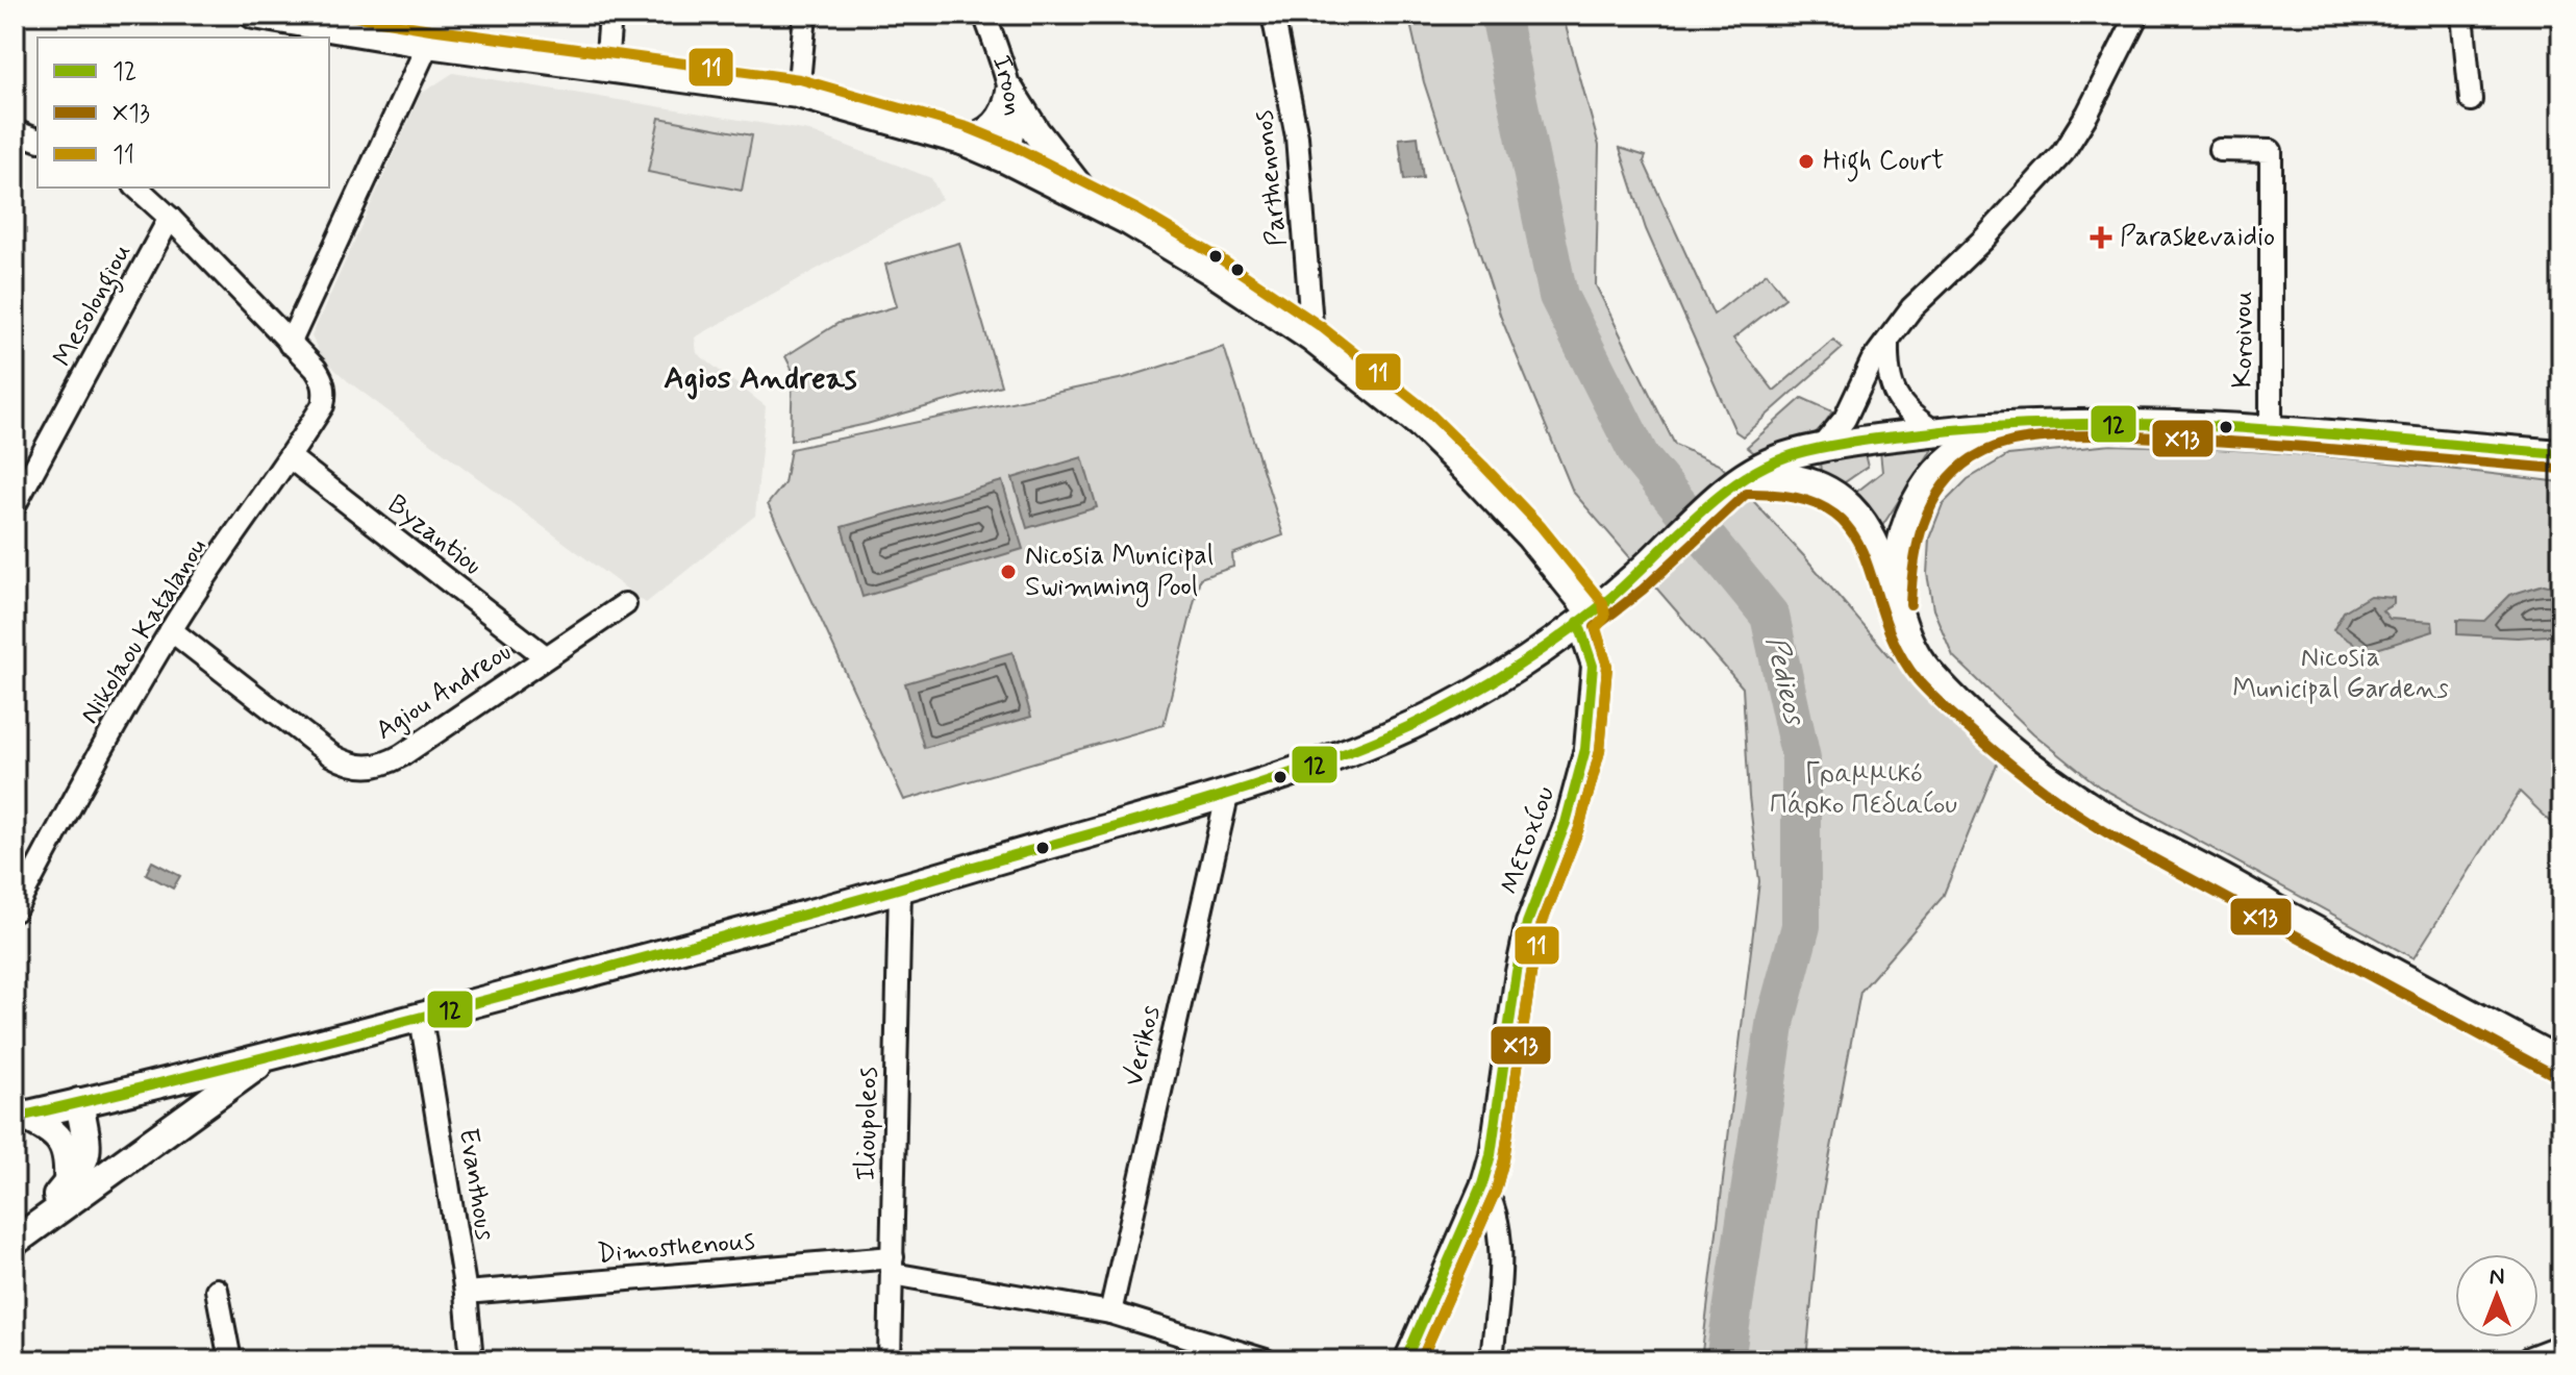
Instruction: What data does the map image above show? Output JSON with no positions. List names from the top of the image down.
{
  "streets": {
    "street": [
      "Iroon",
      "Parthenonos",
      "Mesolongiou",
      "Koroivou",
      "Byzantiou",
      "Nikolaou Katalanou",
      "Agiou Andreou",
      "Μετοχίου",
      "Verikos",
      "Ilioupoleos",
      "Evanthous",
      "Dimosthenous"
    ]
  },
  "crossings": [
    ["Byzantiou", "Nikolaou Katalanou"],
    ["Byzantiou", "Agiou Andreou"],
    ["Nikolaou Katalanou", "Agiou Andreou"],
    ["Verikos", "Dimosthenous"],
    ["Ilioupoleos", "Dimosthenous"],
    ["Evanthous", "Dimosthenous"]
  ],
  "districts": ["Agios Andreas"],
  "water": ["Pedieos"],
  "parks": ["Nicosia Municipal Gardens", "Γραμμικό Πάρκο Πεδιαίου"],
  "places": {
    "other": ["High Court", "Nicosia Municipal Swimming Pool"],
    "health": ["Paraskevaidio"]
  },
  "lines": ["transit line 11", "transit line 12", "transit line X13"],
  "legend": ["12", "X13", "11"],
  "north": "top"
}
